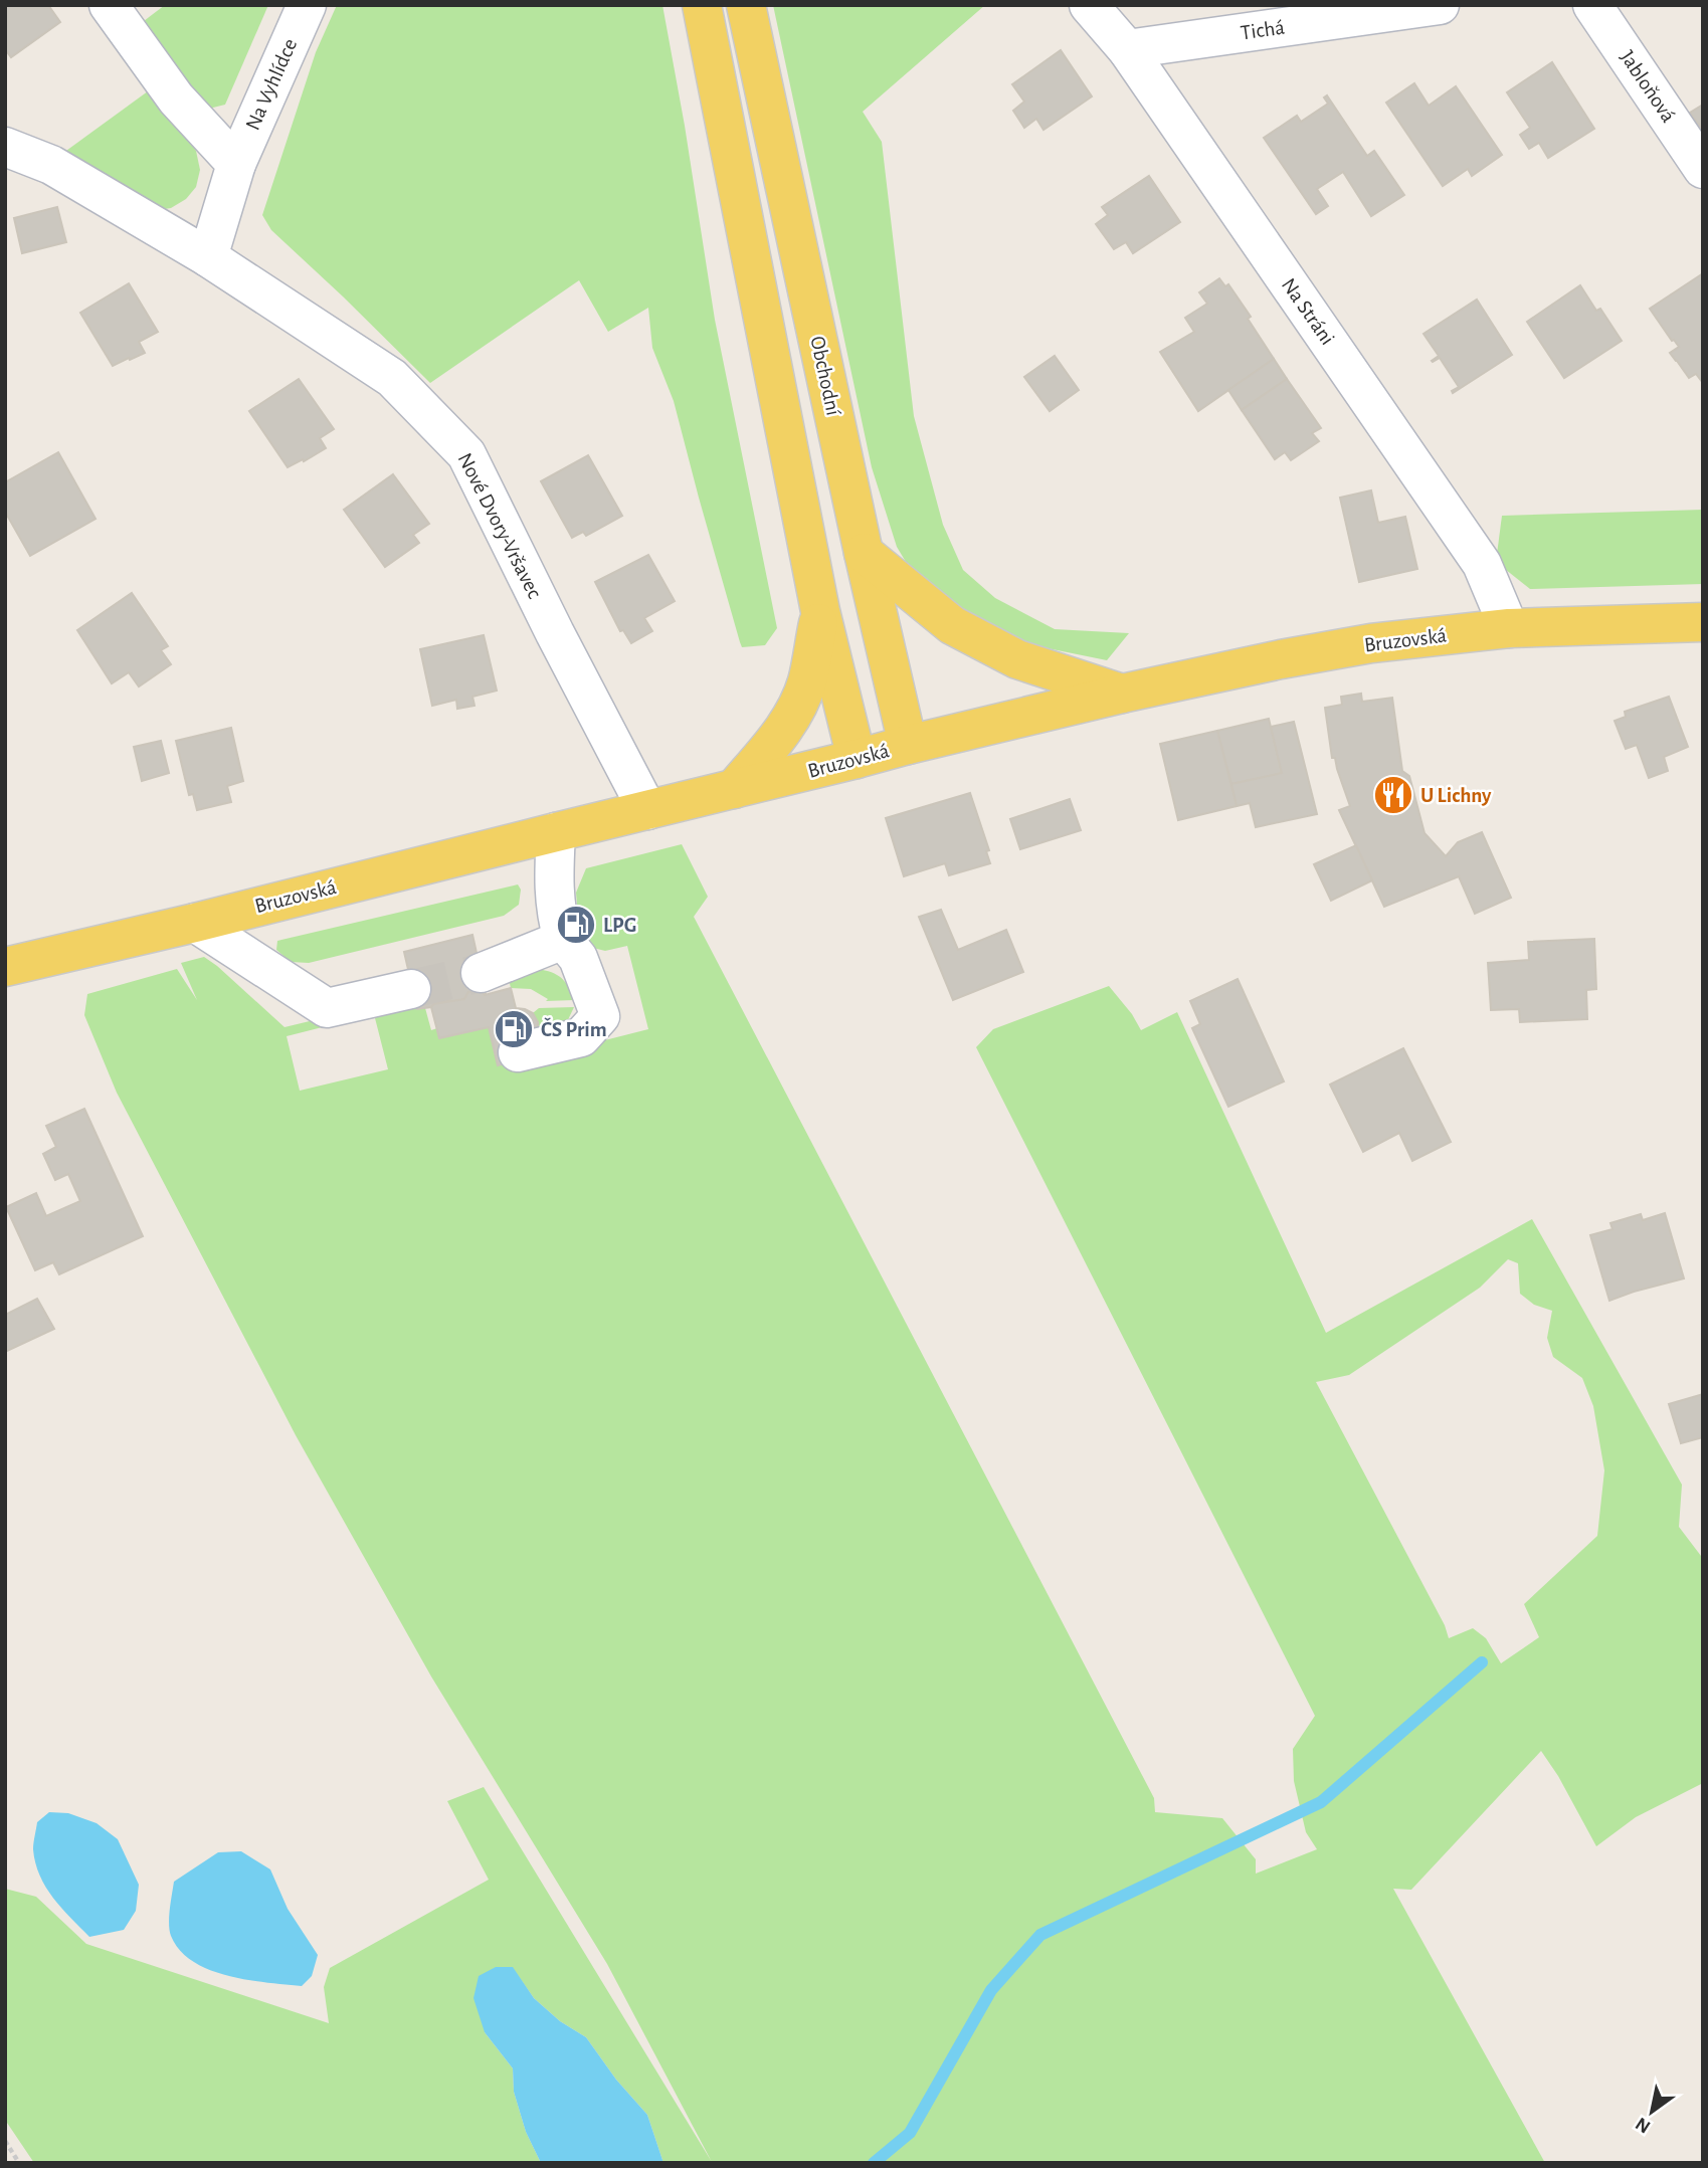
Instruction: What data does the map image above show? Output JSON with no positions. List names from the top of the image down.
{
  "streets": {
    "main road": ["Obchodní", "Bruzovská"],
    "street": [
      "Tichá",
      "Na Vyhlídce",
      "Jabloňová",
      "Na Stráni",
      "Nové Dvory-Vršavec"
    ]
  },
  "crossings": [
    ["Tichá", "Na Stráni"],
    ["Na Stráni", "Bruzovská"],
    ["Obchodní", "Bruzovská"],
    ["Nové Dvory-Vršavec", "Bruzovská"]
  ],
  "places": {
    "restaurant": ["U Lichny"],
    "fuel station": ["LPG", "ČS Prim"]
  },
  "north": "bottom left"
}
